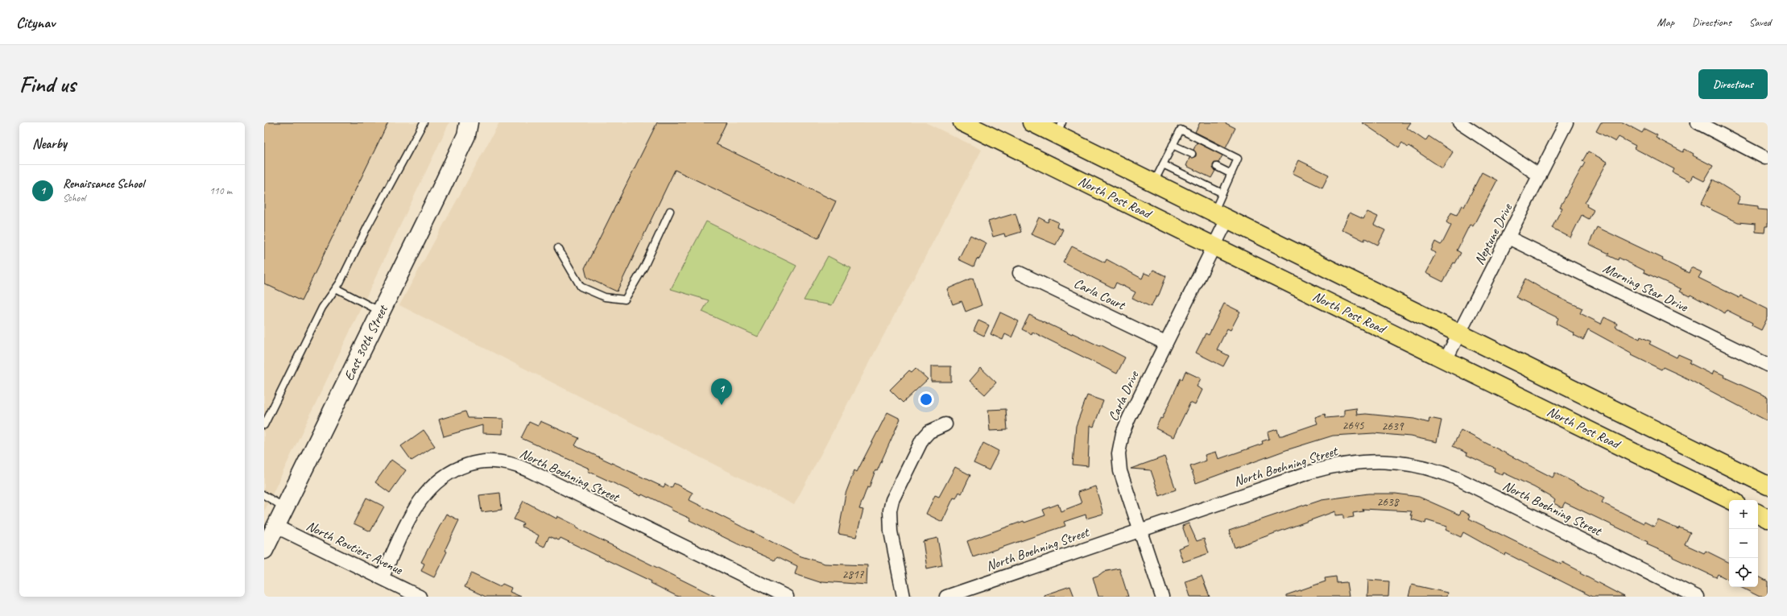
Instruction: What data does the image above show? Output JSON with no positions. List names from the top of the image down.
{
  "streets": {
    "main road": ["North Post Road", "East 30th Street"],
    "street": [
      "Neptune Drive",
      "Morning Star Drive",
      "Carla Court",
      "Carla Drive",
      "North Boehning Street",
      "North Routiers Avenue"
    ]
  },
  "crossings": [
    ["North Post Road", "Neptune Drive"],
    ["North Post Road", "Carla Drive"],
    ["Neptune Drive", "Morning Star Drive"],
    ["Carla Court", "Carla Drive"],
    ["East 30th Street", "North Routiers Avenue"],
    ["Carla Drive", "North Boehning Street"],
    ["North Boehning Street", "North Routiers Avenue"]
  ],
  "house_numbers": [
    "2645",
    "2639",
    "2638",
    "2817"
  ],
  "page": {
    "header": "Citynav",
    "nav": ["Map", "Directions", "Saved"],
    "buttons": "Directions",
    "title": "Find us",
    "heading": "Nearby",
    "list": [
      {
        "mark": "1",
        "name": "Renaissance School",
        "note": "School",
        "value": "110 m"
      }
    ],
    "pins": "1",
    "map_buttons": ["+", "−"]
  }
}
